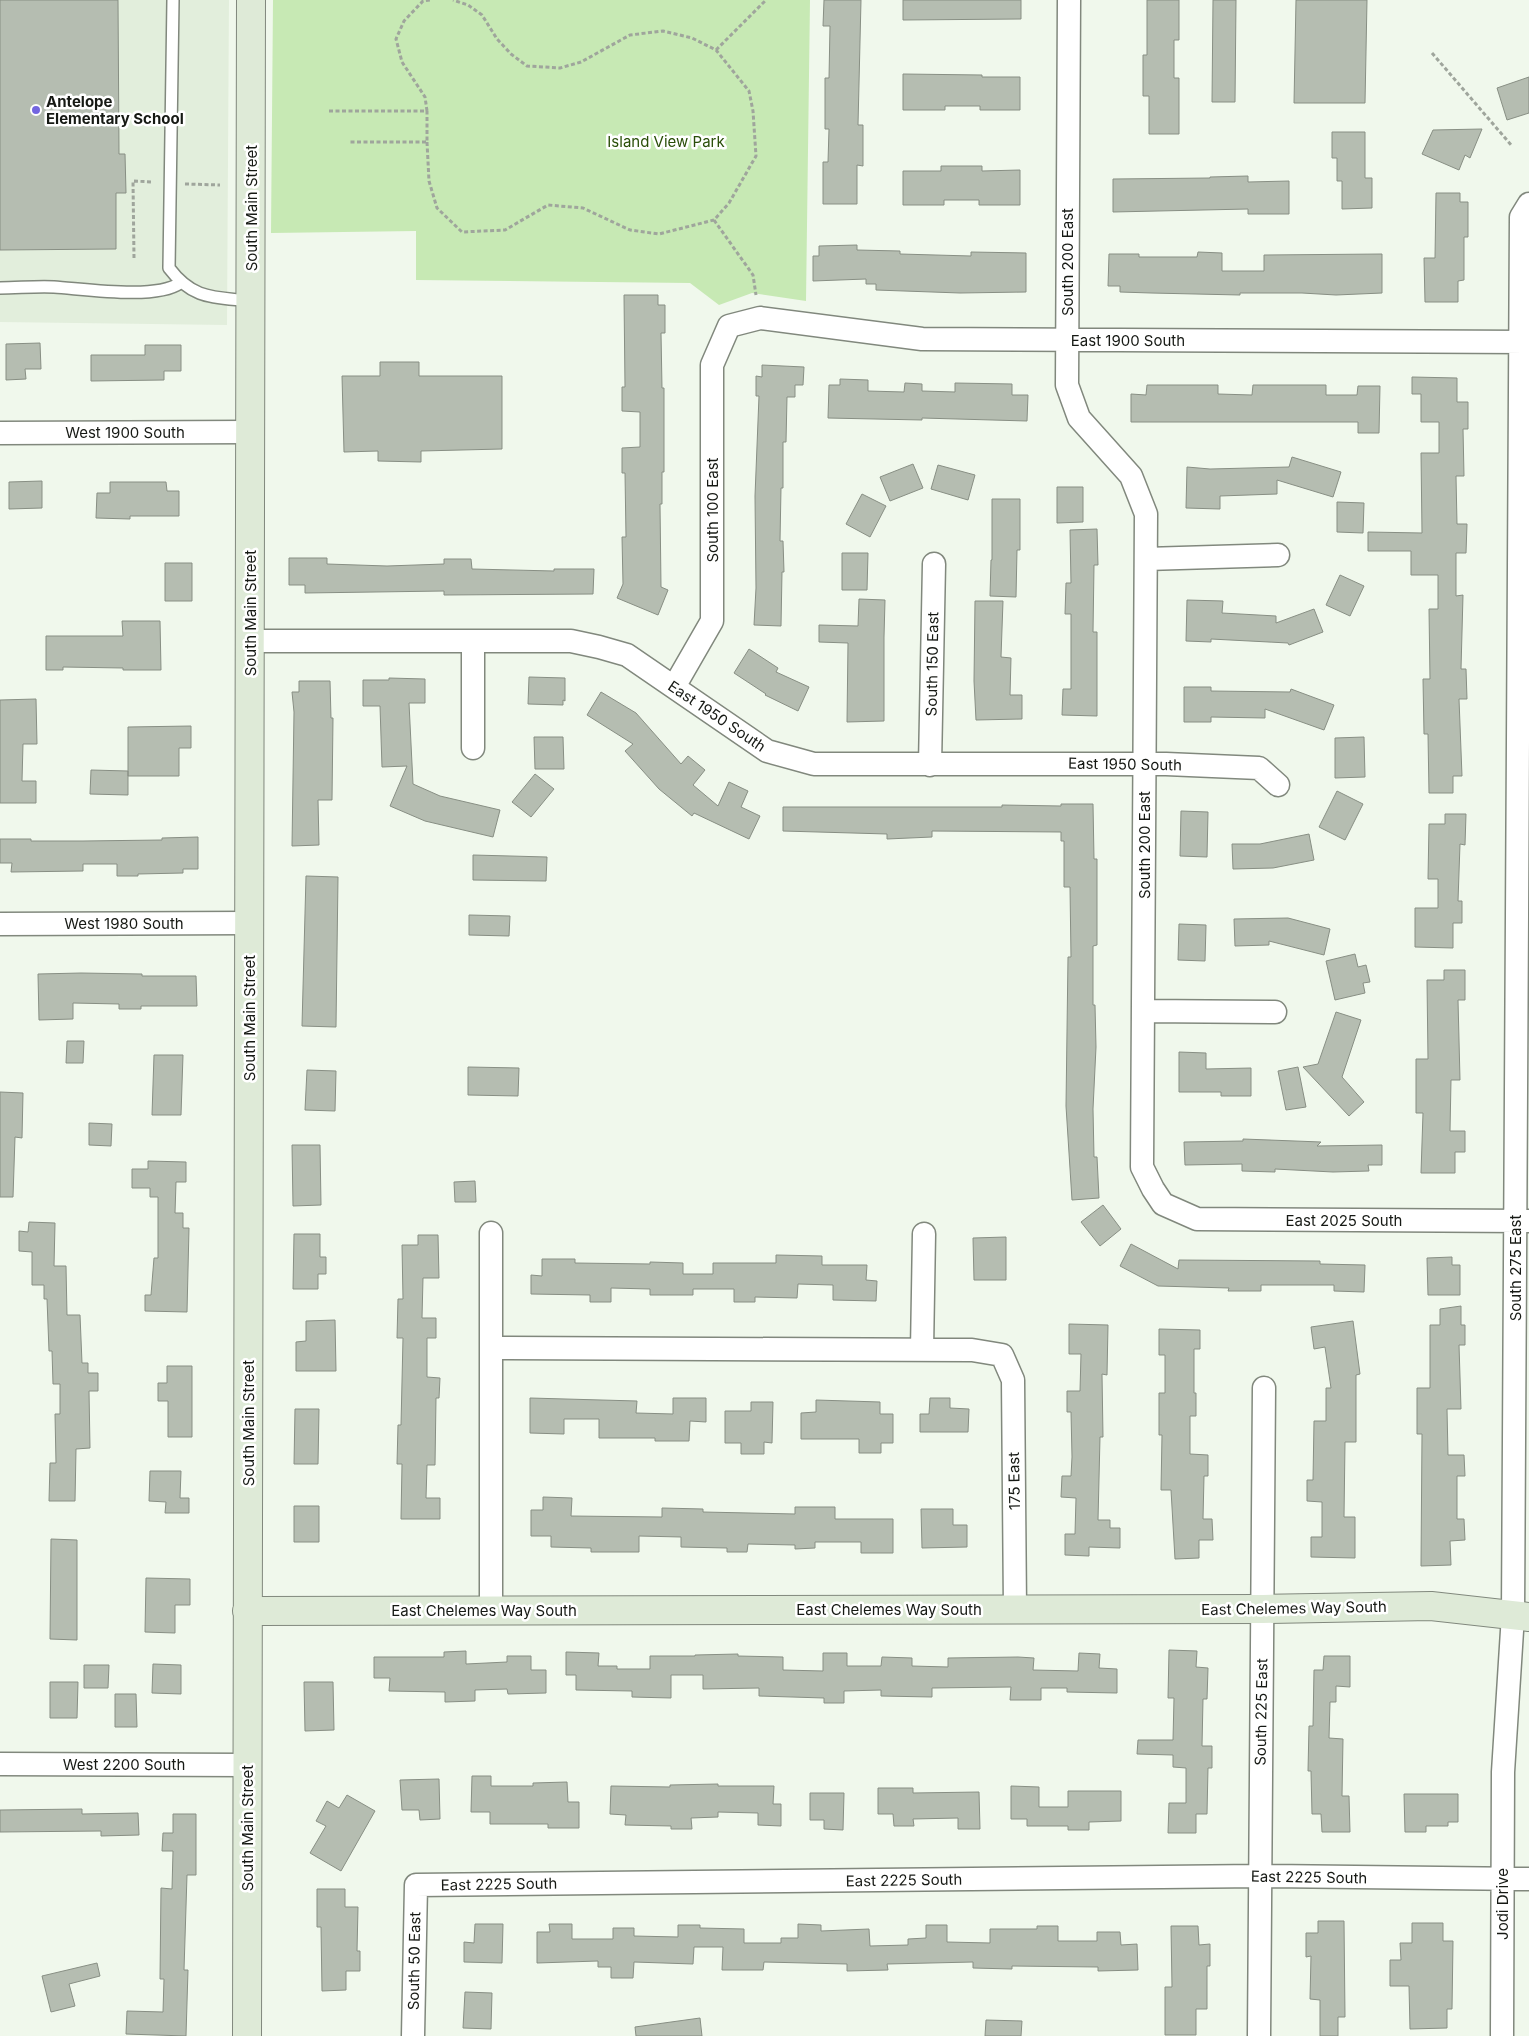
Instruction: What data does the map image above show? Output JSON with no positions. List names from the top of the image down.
{
  "streets": {
    "street": [
      "South Main Street",
      "South 200 East",
      "East 1900 South",
      "West 1900 South",
      "South 100 East",
      "South 150 East",
      "East 1950 South",
      "West 1980 South",
      "East 2025 South",
      "South 275 East",
      "175 East",
      "East Chelemes Way South",
      "South 225 East",
      "West 2200 South",
      "East 2225 South",
      "Jodi Drive",
      "South 50 East"
    ]
  },
  "crossings": [
    ["South Main Street", "West 1900 South"],
    ["South Main Street", "East 1950 South"],
    ["South Main Street", "West 1980 South"],
    ["South Main Street", "East Chelemes Way South"],
    ["South Main Street", "West 2200 South"],
    ["South 200 East", "East 1900 South"],
    ["South 200 East", "East 1950 South"],
    ["South 200 East", "East 2025 South"],
    ["East 1900 South", "South 100 East"],
    ["East 1900 South", "South 275 East"],
    ["South 100 East", "East 1950 South"],
    ["South 150 East", "East 1950 South"],
    ["East 2025 South", "South 275 East"],
    ["South 275 East", "East Chelemes Way South"],
    ["South 275 East", "Jodi Drive"],
    ["175 East", "East Chelemes Way South"],
    ["East Chelemes Way South", "South 225 East"],
    ["South 225 East", "East 2225 South"],
    ["East 2225 South", "Jodi Drive"],
    ["East 2225 South", "South 50 East"]
  ],
  "parks": ["Island View Park"],
  "places": ["Antelope Elementary School"]
}
